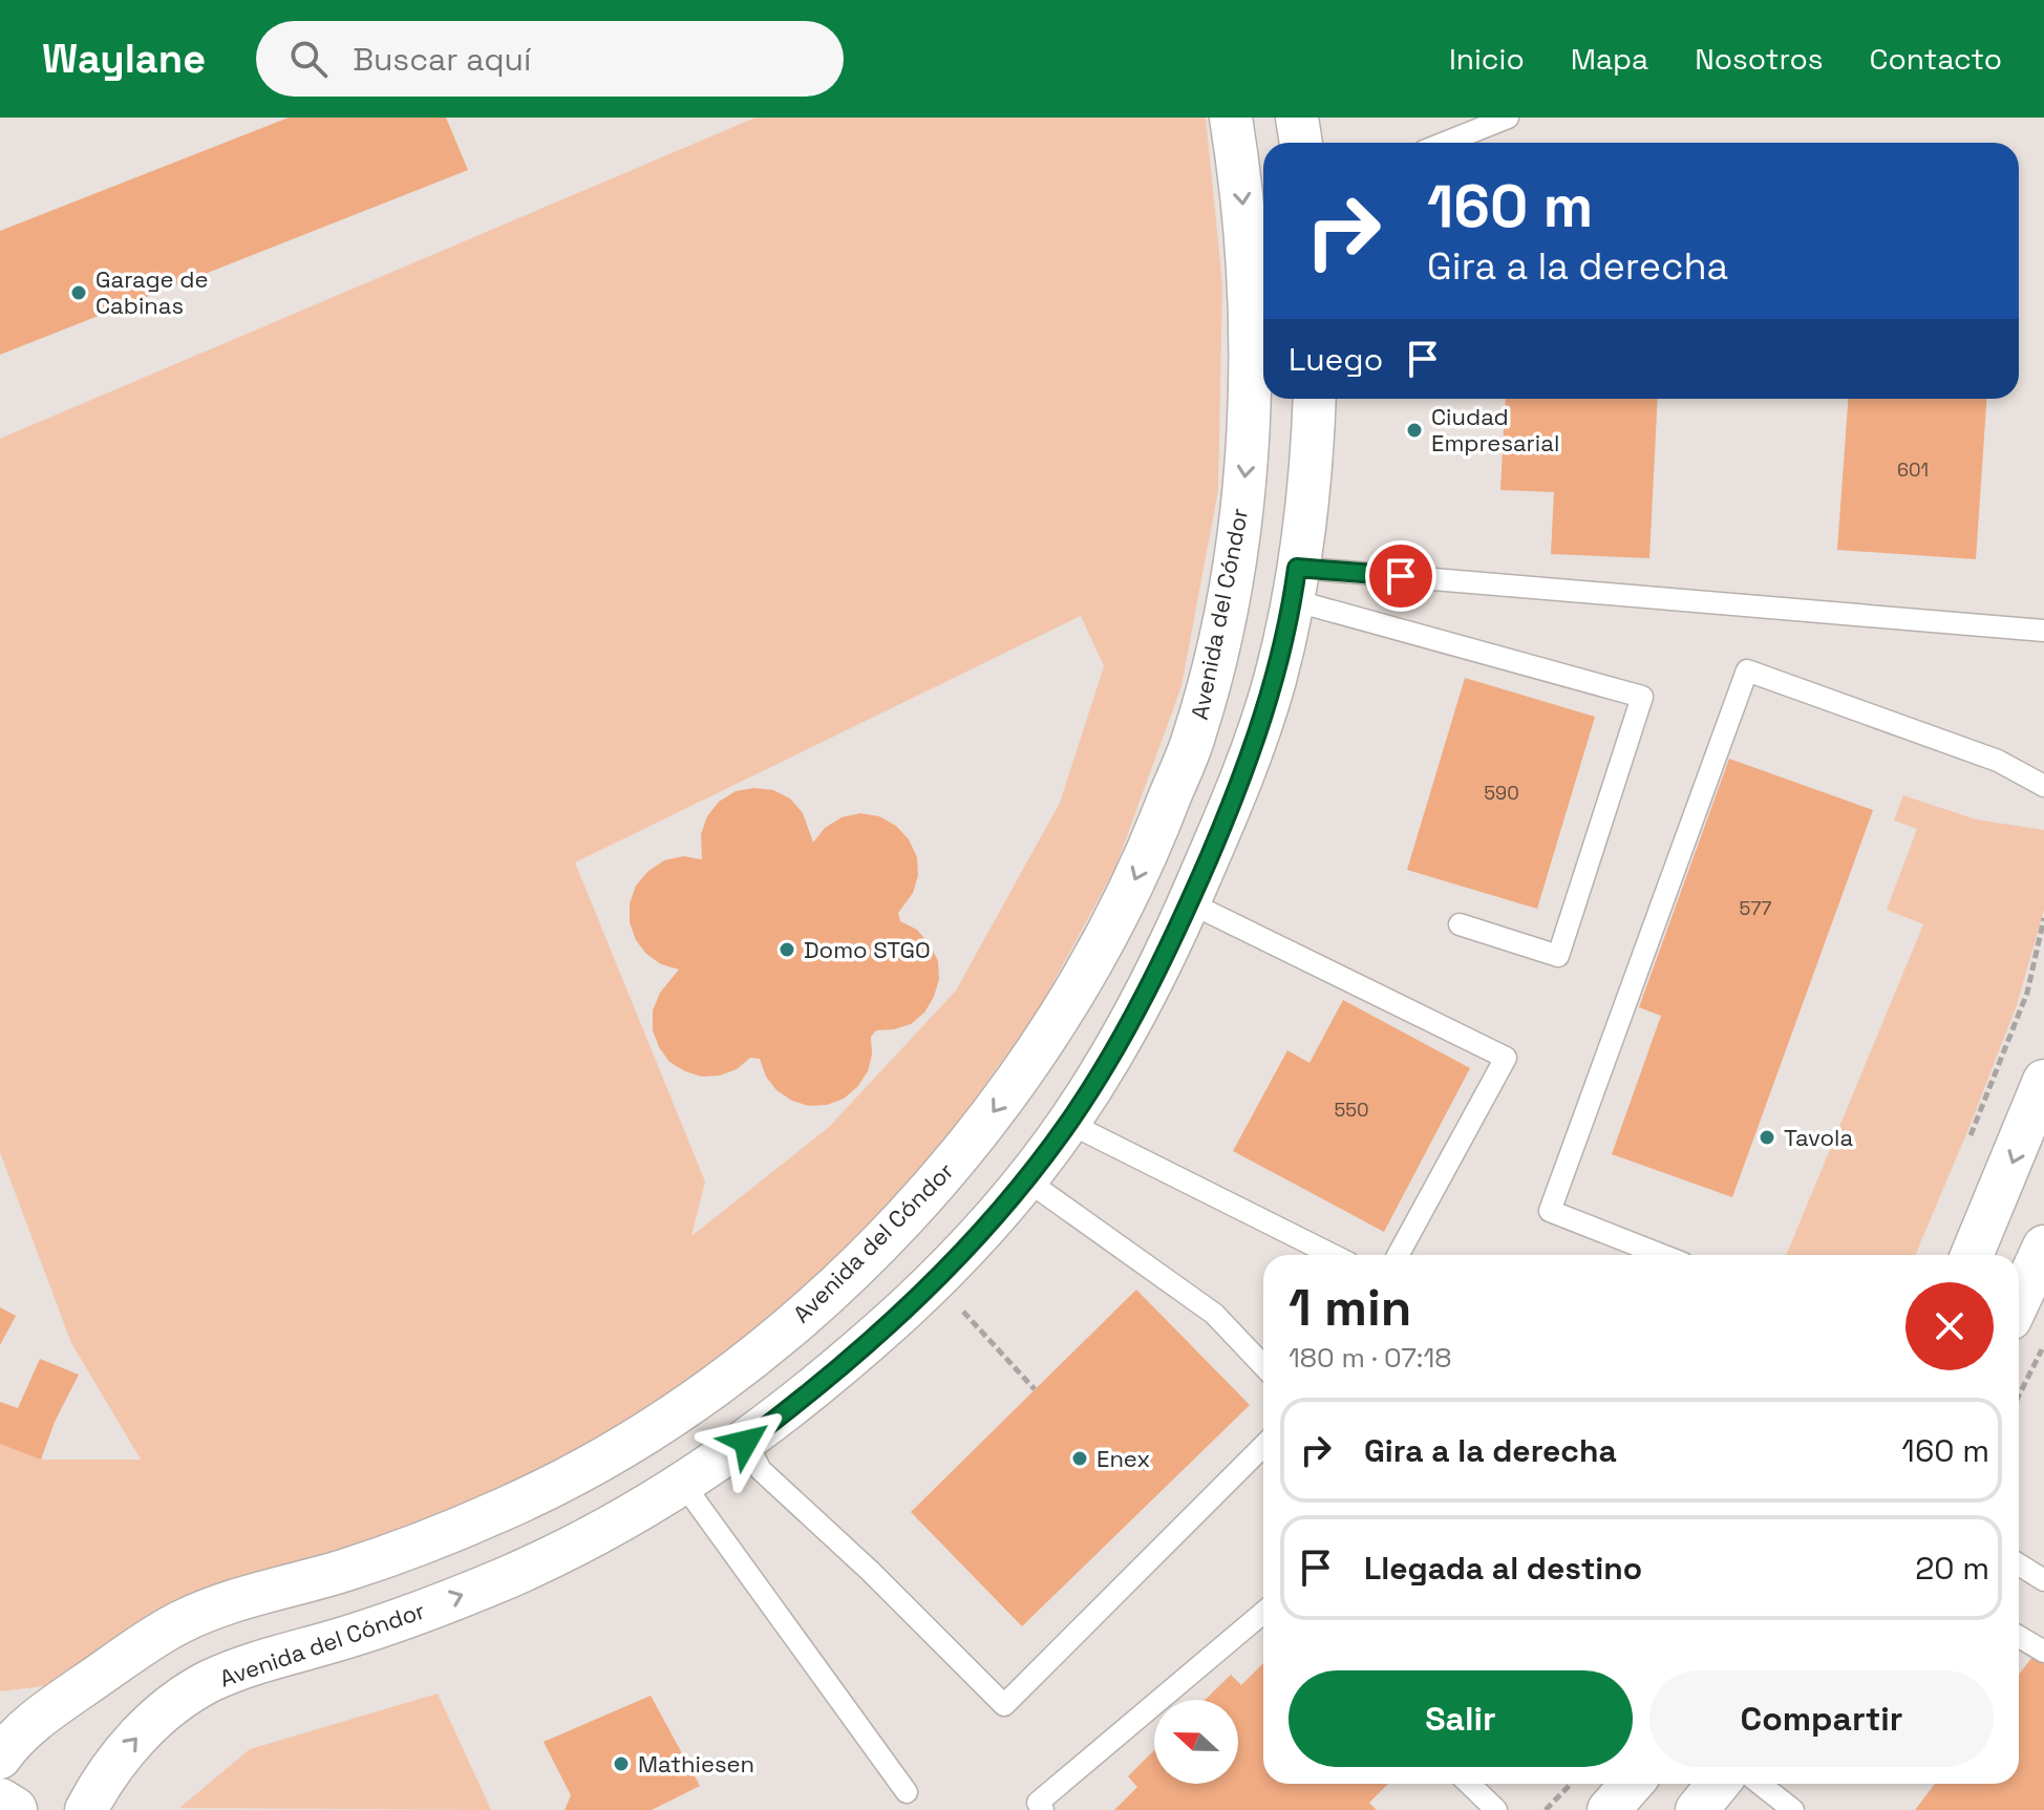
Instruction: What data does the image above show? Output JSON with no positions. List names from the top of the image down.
{
  "streets": {
    "street": ["Avenida del Cóndor"]
  },
  "places": [
    "Garage de Cabinas",
    "Ciudad Empresarial",
    "Domo STGO",
    "Tavola",
    "Enex",
    "Mathiesen"
  ],
  "house_numbers": [
    "601",
    "590",
    "577",
    "550"
  ],
  "north": "left",
  "page": {
    "header": "Waylane",
    "search": "Buscar aquí",
    "nav": [
      "Inicio",
      "Mapa",
      "Nosotros",
      "Contacto"
    ],
    "turn": ["160 m", "Gira a la derecha"],
    "then": "Luego",
    "heading": ["1 min", "180 m · 07:18"],
    "list": [
      {
        "name": "Gira a la derecha",
        "value": "160 m"
      },
      {
        "name": "Llegada al destino",
        "value": "20 m"
      }
    ],
    "buttons": ["Salir", "Compartir"]
  }
}
